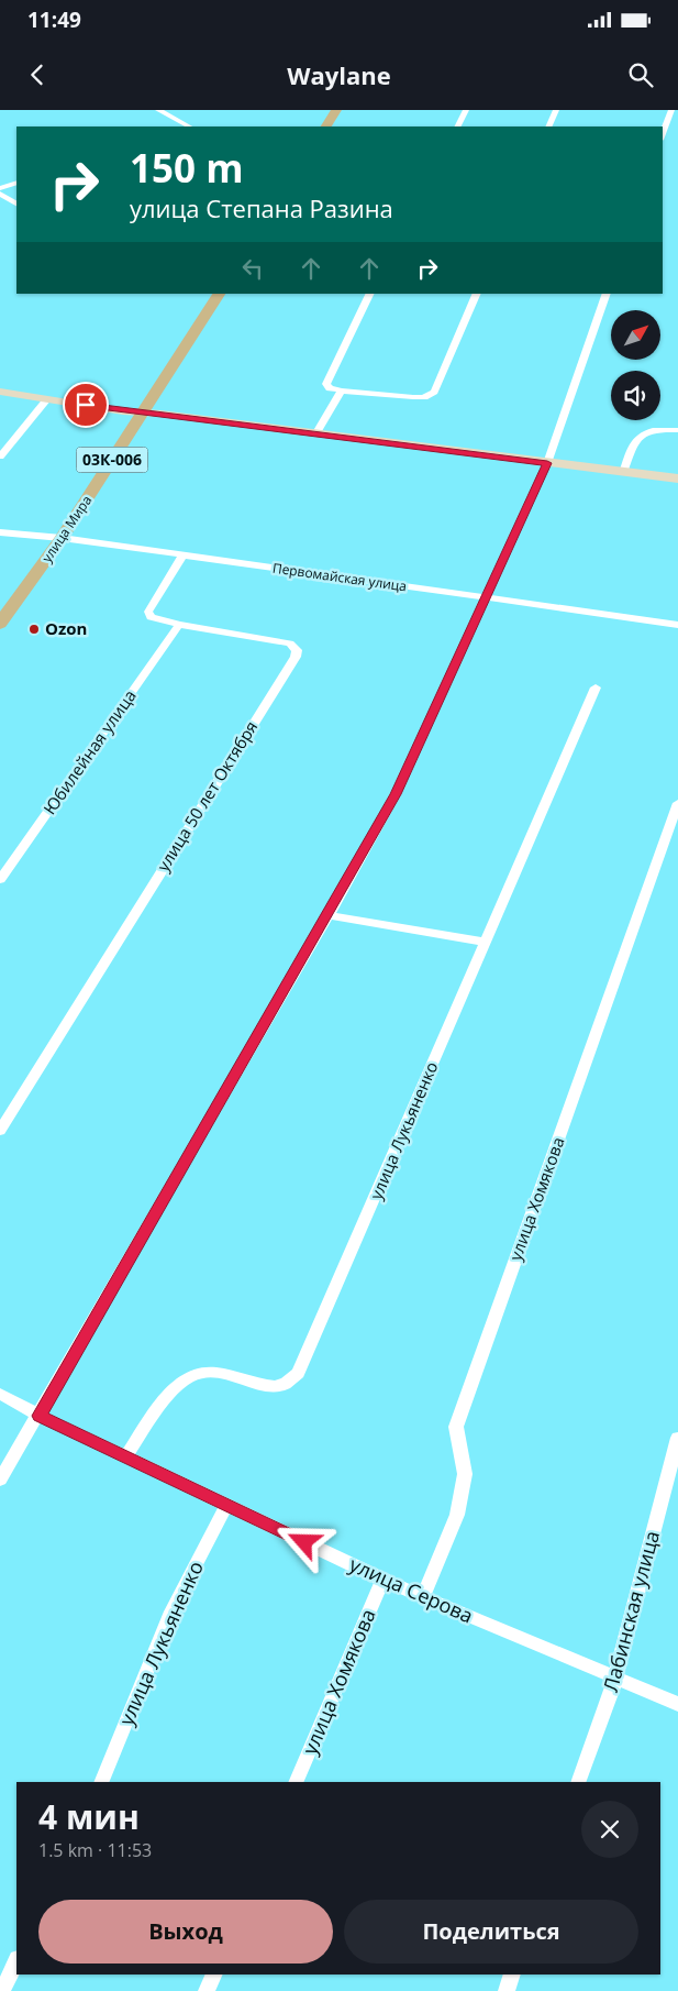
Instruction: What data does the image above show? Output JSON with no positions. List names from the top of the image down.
{
  "streets": {
    "main road": ["03К-006", "улица Мира"],
    "street": [
      "Первомайская улица",
      "Юбилейная улица",
      "улица 50 лет Октября",
      "улица Лукьяненко",
      "улица Хомякова",
      "улица Серова",
      "Лабинская улица"
    ]
  },
  "crossings": [
    ["улица Мира", "Первомайская улица"],
    ["Первомайская улица", "улица 50 лет Октября"],
    ["Юбилейная улица", "улица 50 лет Октября"],
    ["улица Лукьяненко", "улица Серова"],
    ["улица Хомякова", "улица Серова"],
    ["улица Серова", "Лабинская улица"]
  ],
  "places": ["Ozon"],
  "north": "top right",
  "page": {
    "status": "11:49",
    "header": "Waylane",
    "turn": ["150 m", "улица Степана Разина"],
    "heading": ["4 мин", "1.5 km · 11:53"],
    "buttons": ["Выход", "Поделиться"]
  }
}
